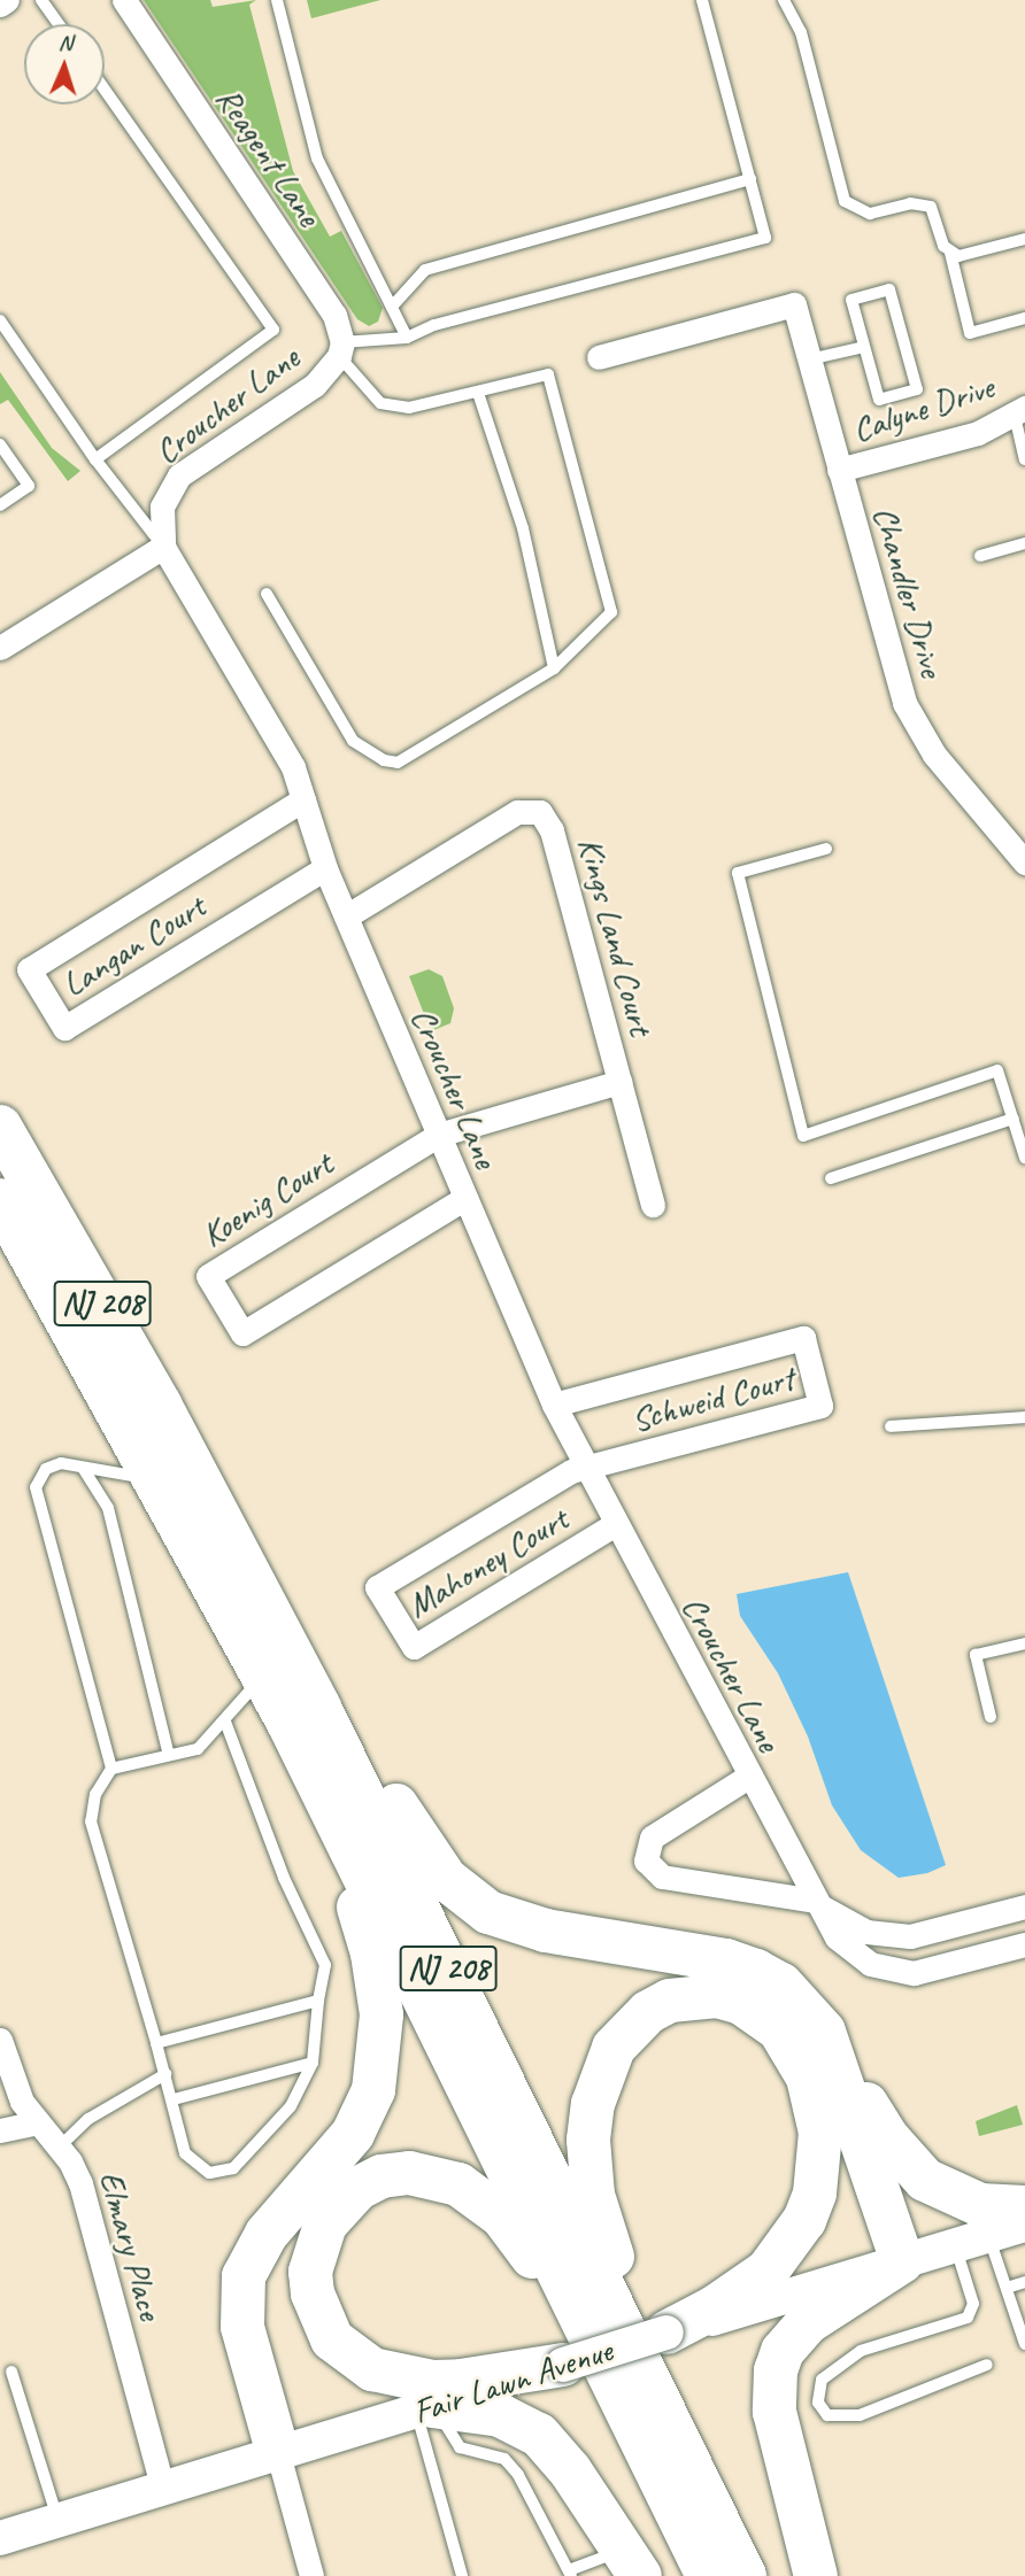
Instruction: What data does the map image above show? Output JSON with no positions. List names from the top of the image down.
{
  "streets": {
    "highway": ["NJ 208"],
    "main road": ["Fair Lawn Avenue"],
    "street": [
      "Reagent Lane",
      "Croucher Lane",
      "Calyne Drive",
      "Chandler Drive",
      "Kings Land Court",
      "Langan Court",
      "Koenig Court",
      "Schweid Court",
      "Mahoney Court",
      "Elmary Place"
    ]
  },
  "crossings": [
    ["Reagent Lane", "Croucher Lane"],
    ["Croucher Lane", "Kings Land Court"],
    ["Croucher Lane", "Langan Court"],
    ["Croucher Lane", "Koenig Court"],
    ["Croucher Lane", "Schweid Court"],
    ["Croucher Lane", "Mahoney Court"],
    ["Calyne Drive", "Chandler Drive"],
    ["Kings Land Court", "Koenig Court"],
    ["Schweid Court", "Mahoney Court"],
    ["Elmary Place", "Fair Lawn Avenue"]
  ],
  "north": "top"
}
